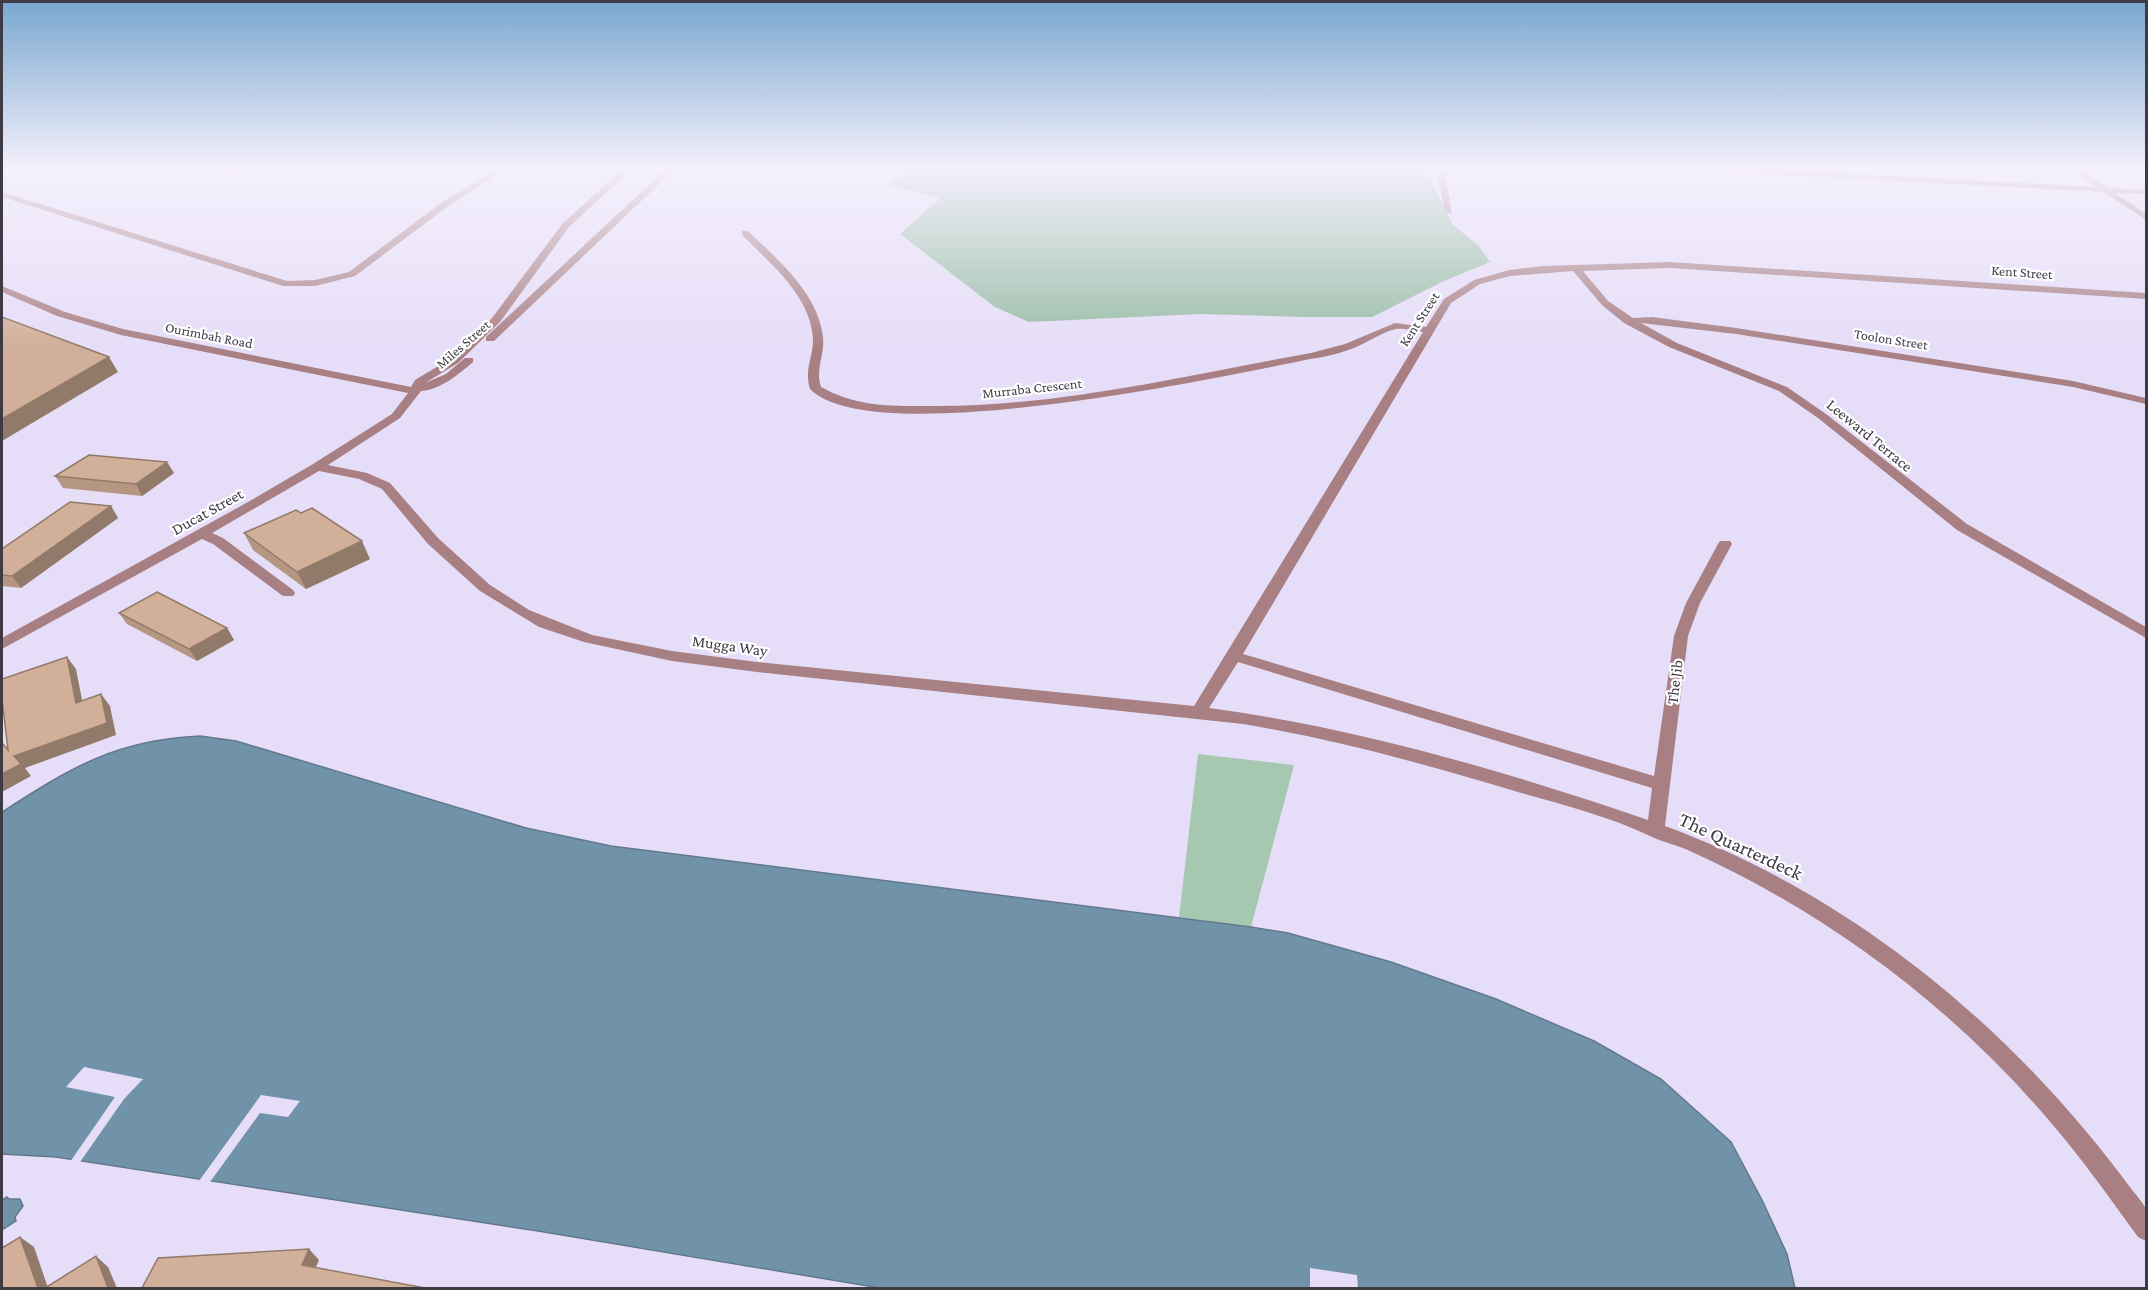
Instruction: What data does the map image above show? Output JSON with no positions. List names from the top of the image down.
{
  "streets": {
    "street": [
      "Kent Street",
      "Ourimbah Road",
      "Toolon Street",
      "Miles Street",
      "Murraba Crescent",
      "Leeward Terrace",
      "Ducat Street",
      "Mugga Way",
      "The Jib",
      "The Quarterdeck"
    ]
  },
  "crossings": [
    ["Kent Street", "Murraba Crescent"],
    ["Kent Street", "Leeward Terrace"],
    ["Kent Street", "Mugga Way"],
    ["Kent Street", "The Quarterdeck"],
    ["Ourimbah Road", "Miles Street"],
    ["Ourimbah Road", "Ducat Street"],
    ["Toolon Street", "Leeward Terrace"],
    ["Miles Street", "Ducat Street"],
    ["Ducat Street", "Mugga Way"],
    ["Mugga Way", "The Quarterdeck"],
    ["The Jib", "The Quarterdeck"]
  ]
}
